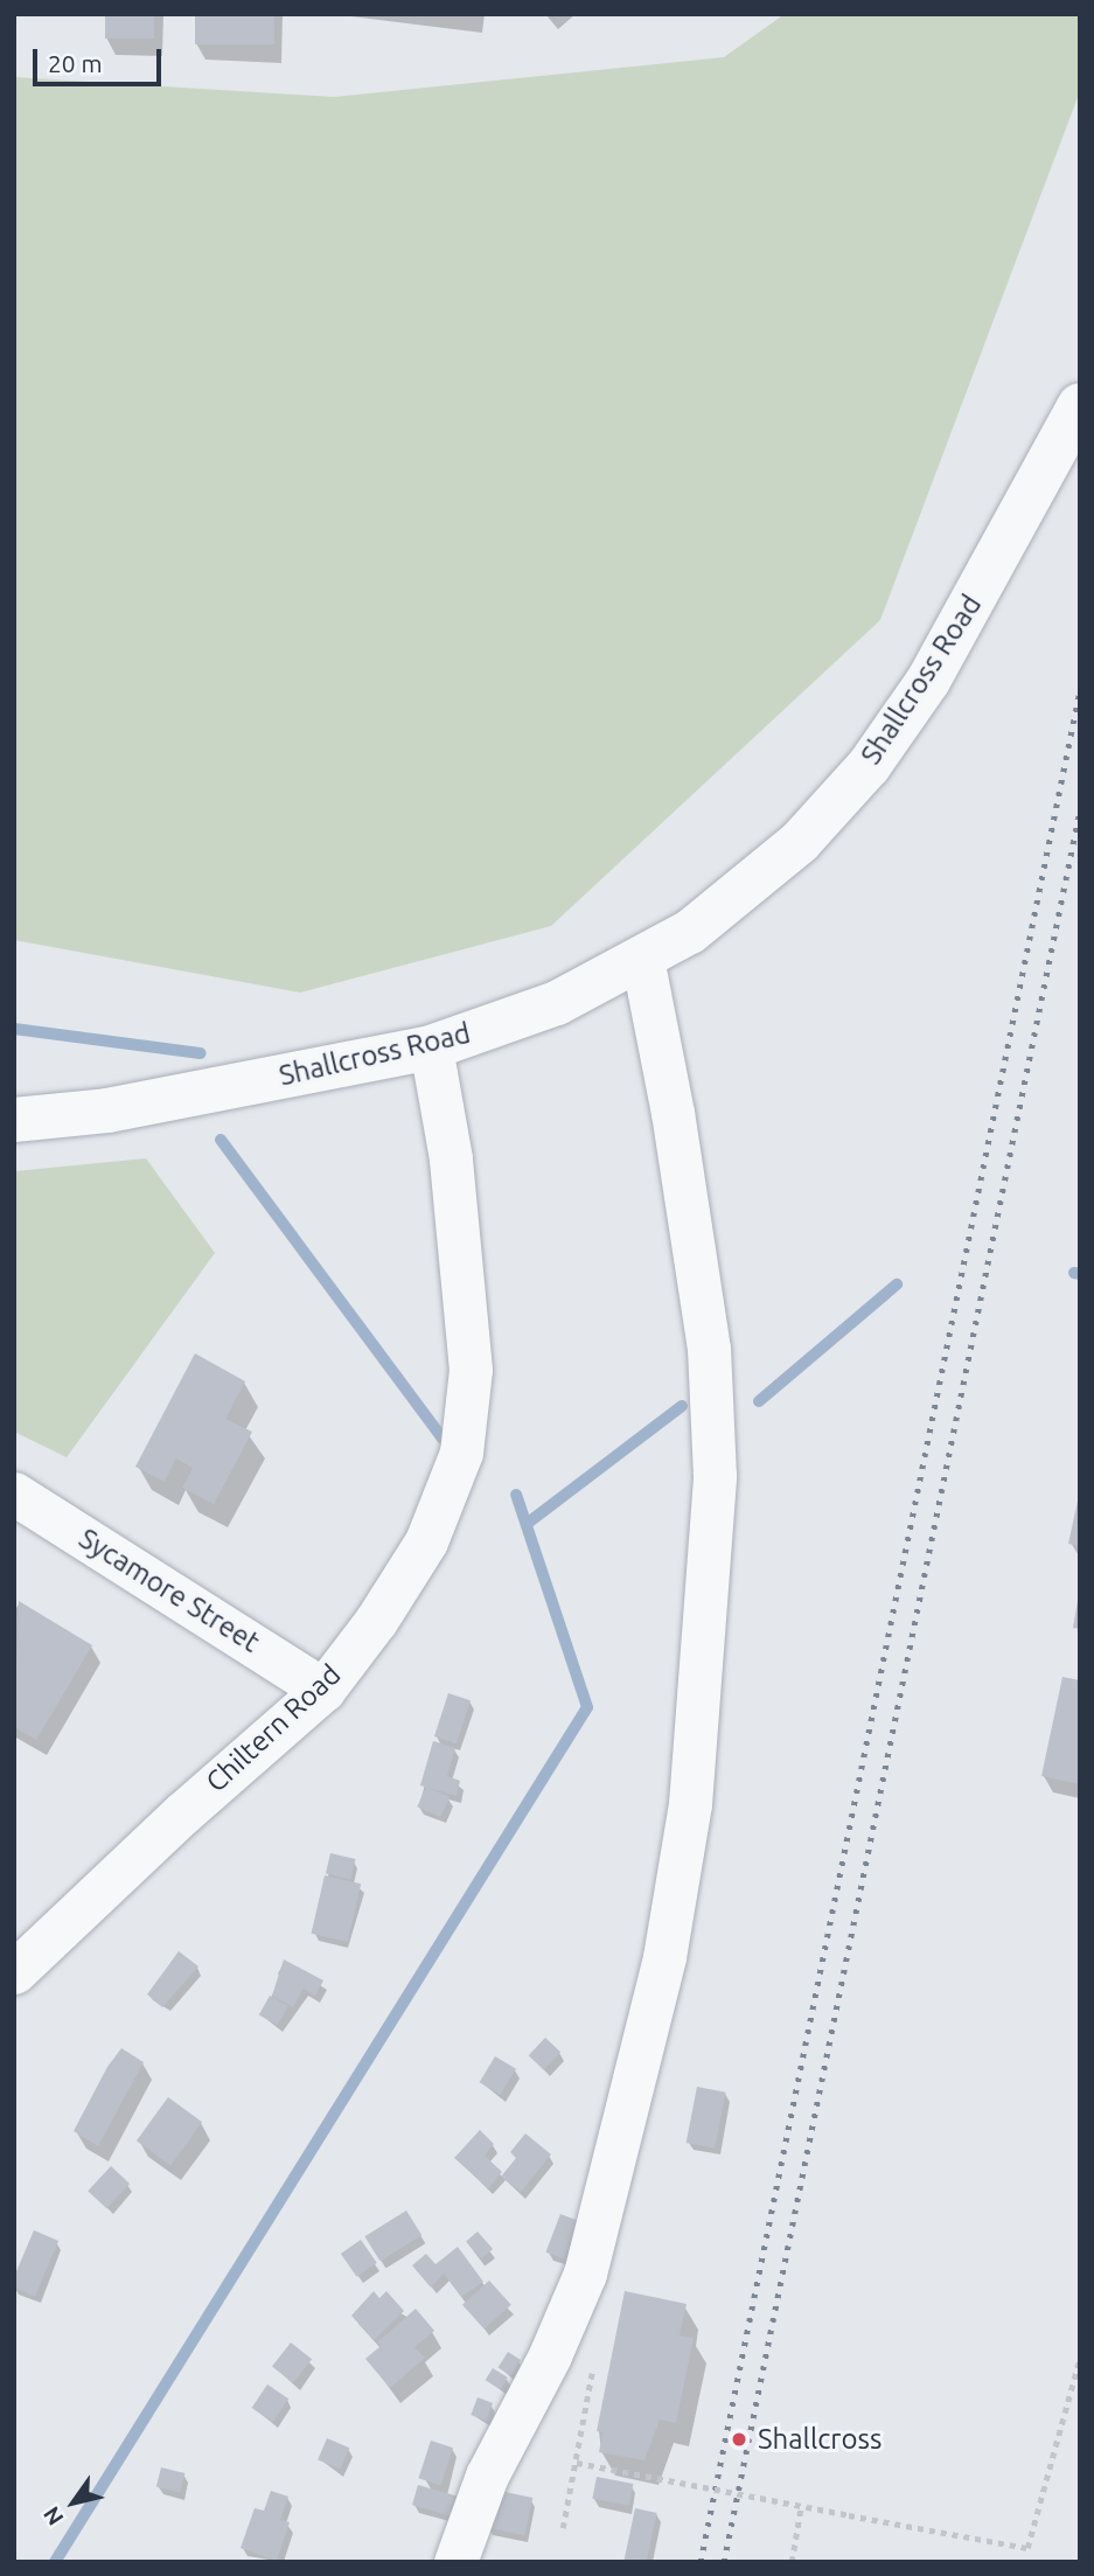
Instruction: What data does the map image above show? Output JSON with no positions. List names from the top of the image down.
{
  "streets": {
    "street": ["Shallcross Road", "Sycamore Street", "Chiltern Road"]
  },
  "crossings": [
    ["Shallcross Road", "Chiltern Road"],
    ["Sycamore Street", "Chiltern Road"]
  ],
  "places": ["Shallcross"],
  "scale_bar": "20 m",
  "north": "bottom left"
}
